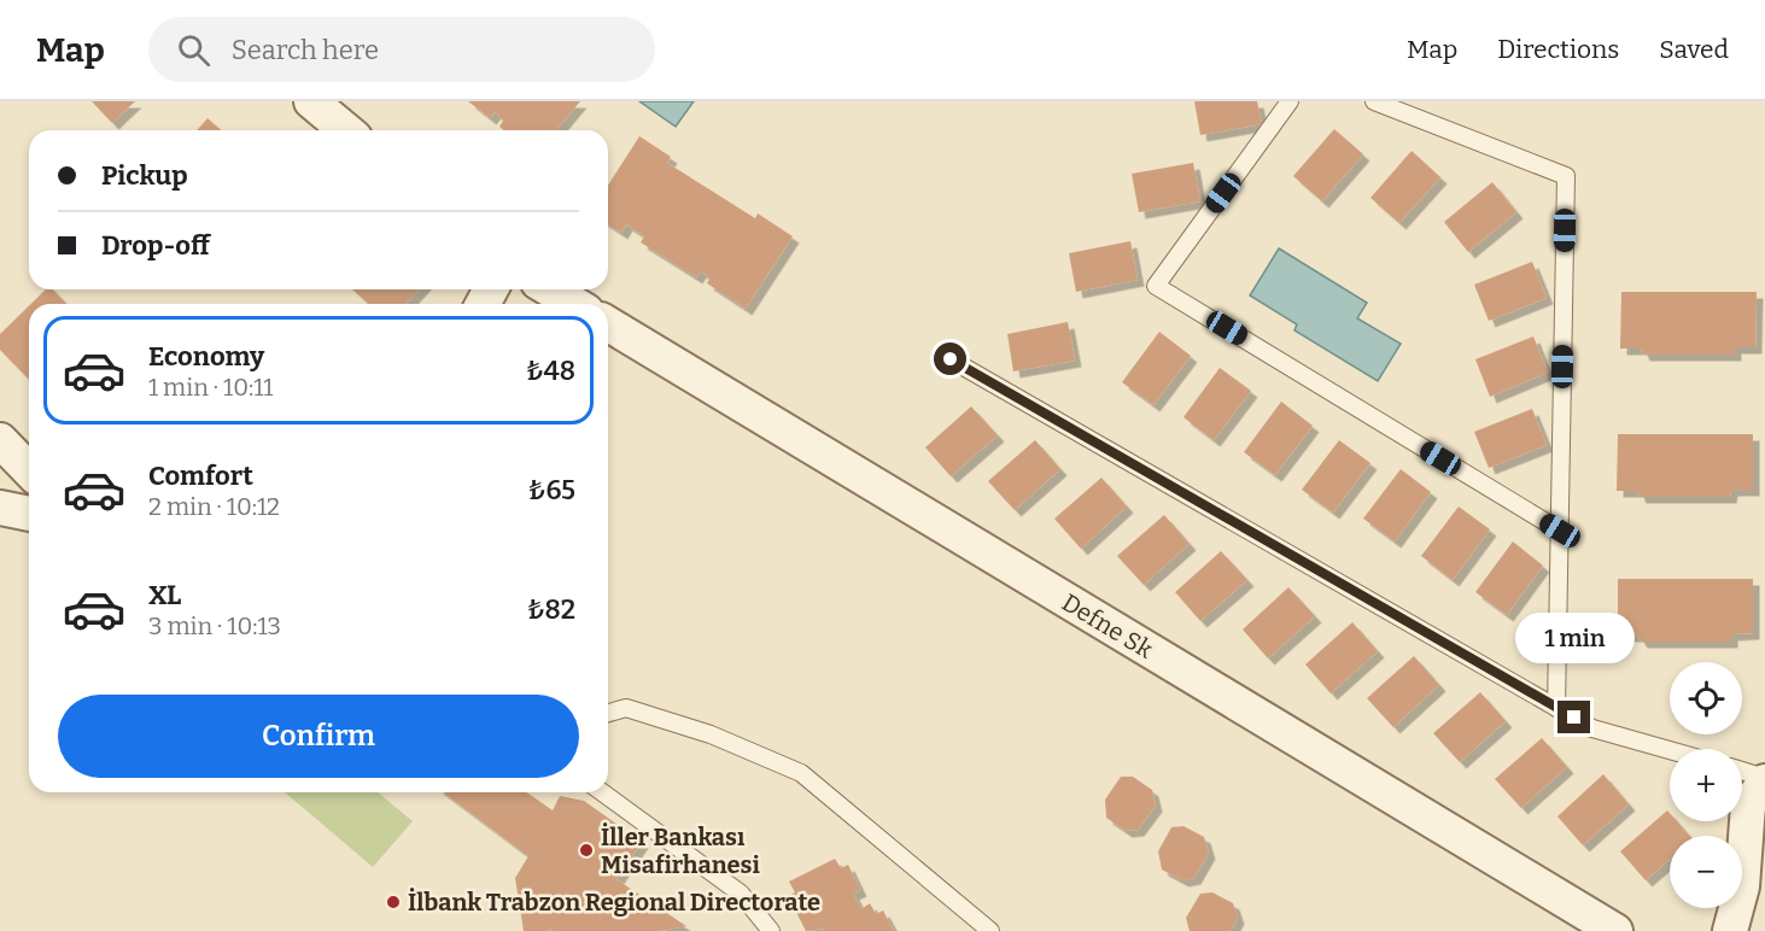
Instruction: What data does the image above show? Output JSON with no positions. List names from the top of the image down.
{
  "streets": {
    "street": ["Defne Sk"]
  },
  "places": ["İller Bankası Misafirhanesi", "İlbank Trabzon Regional Directorate"],
  "page": {
    "header": "Map",
    "search": "Search here",
    "nav": ["Map", "Directions", "Saved"],
    "banner": ["Pickup", "Drop-off"],
    "list": [
      {
        "name": "Economy",
        "note": "1 min · 10:11",
        "value": "₺48"
      },
      {
        "name": "Comfort",
        "note": "2 min · 10:12",
        "value": "₺65"
      },
      {
        "name": "XL",
        "note": "3 min · 10:13",
        "value": "₺82"
      }
    ],
    "bubble": "1 min",
    "map_buttons": ["+", "−"],
    "buttons": "Confirm"
  }
}
